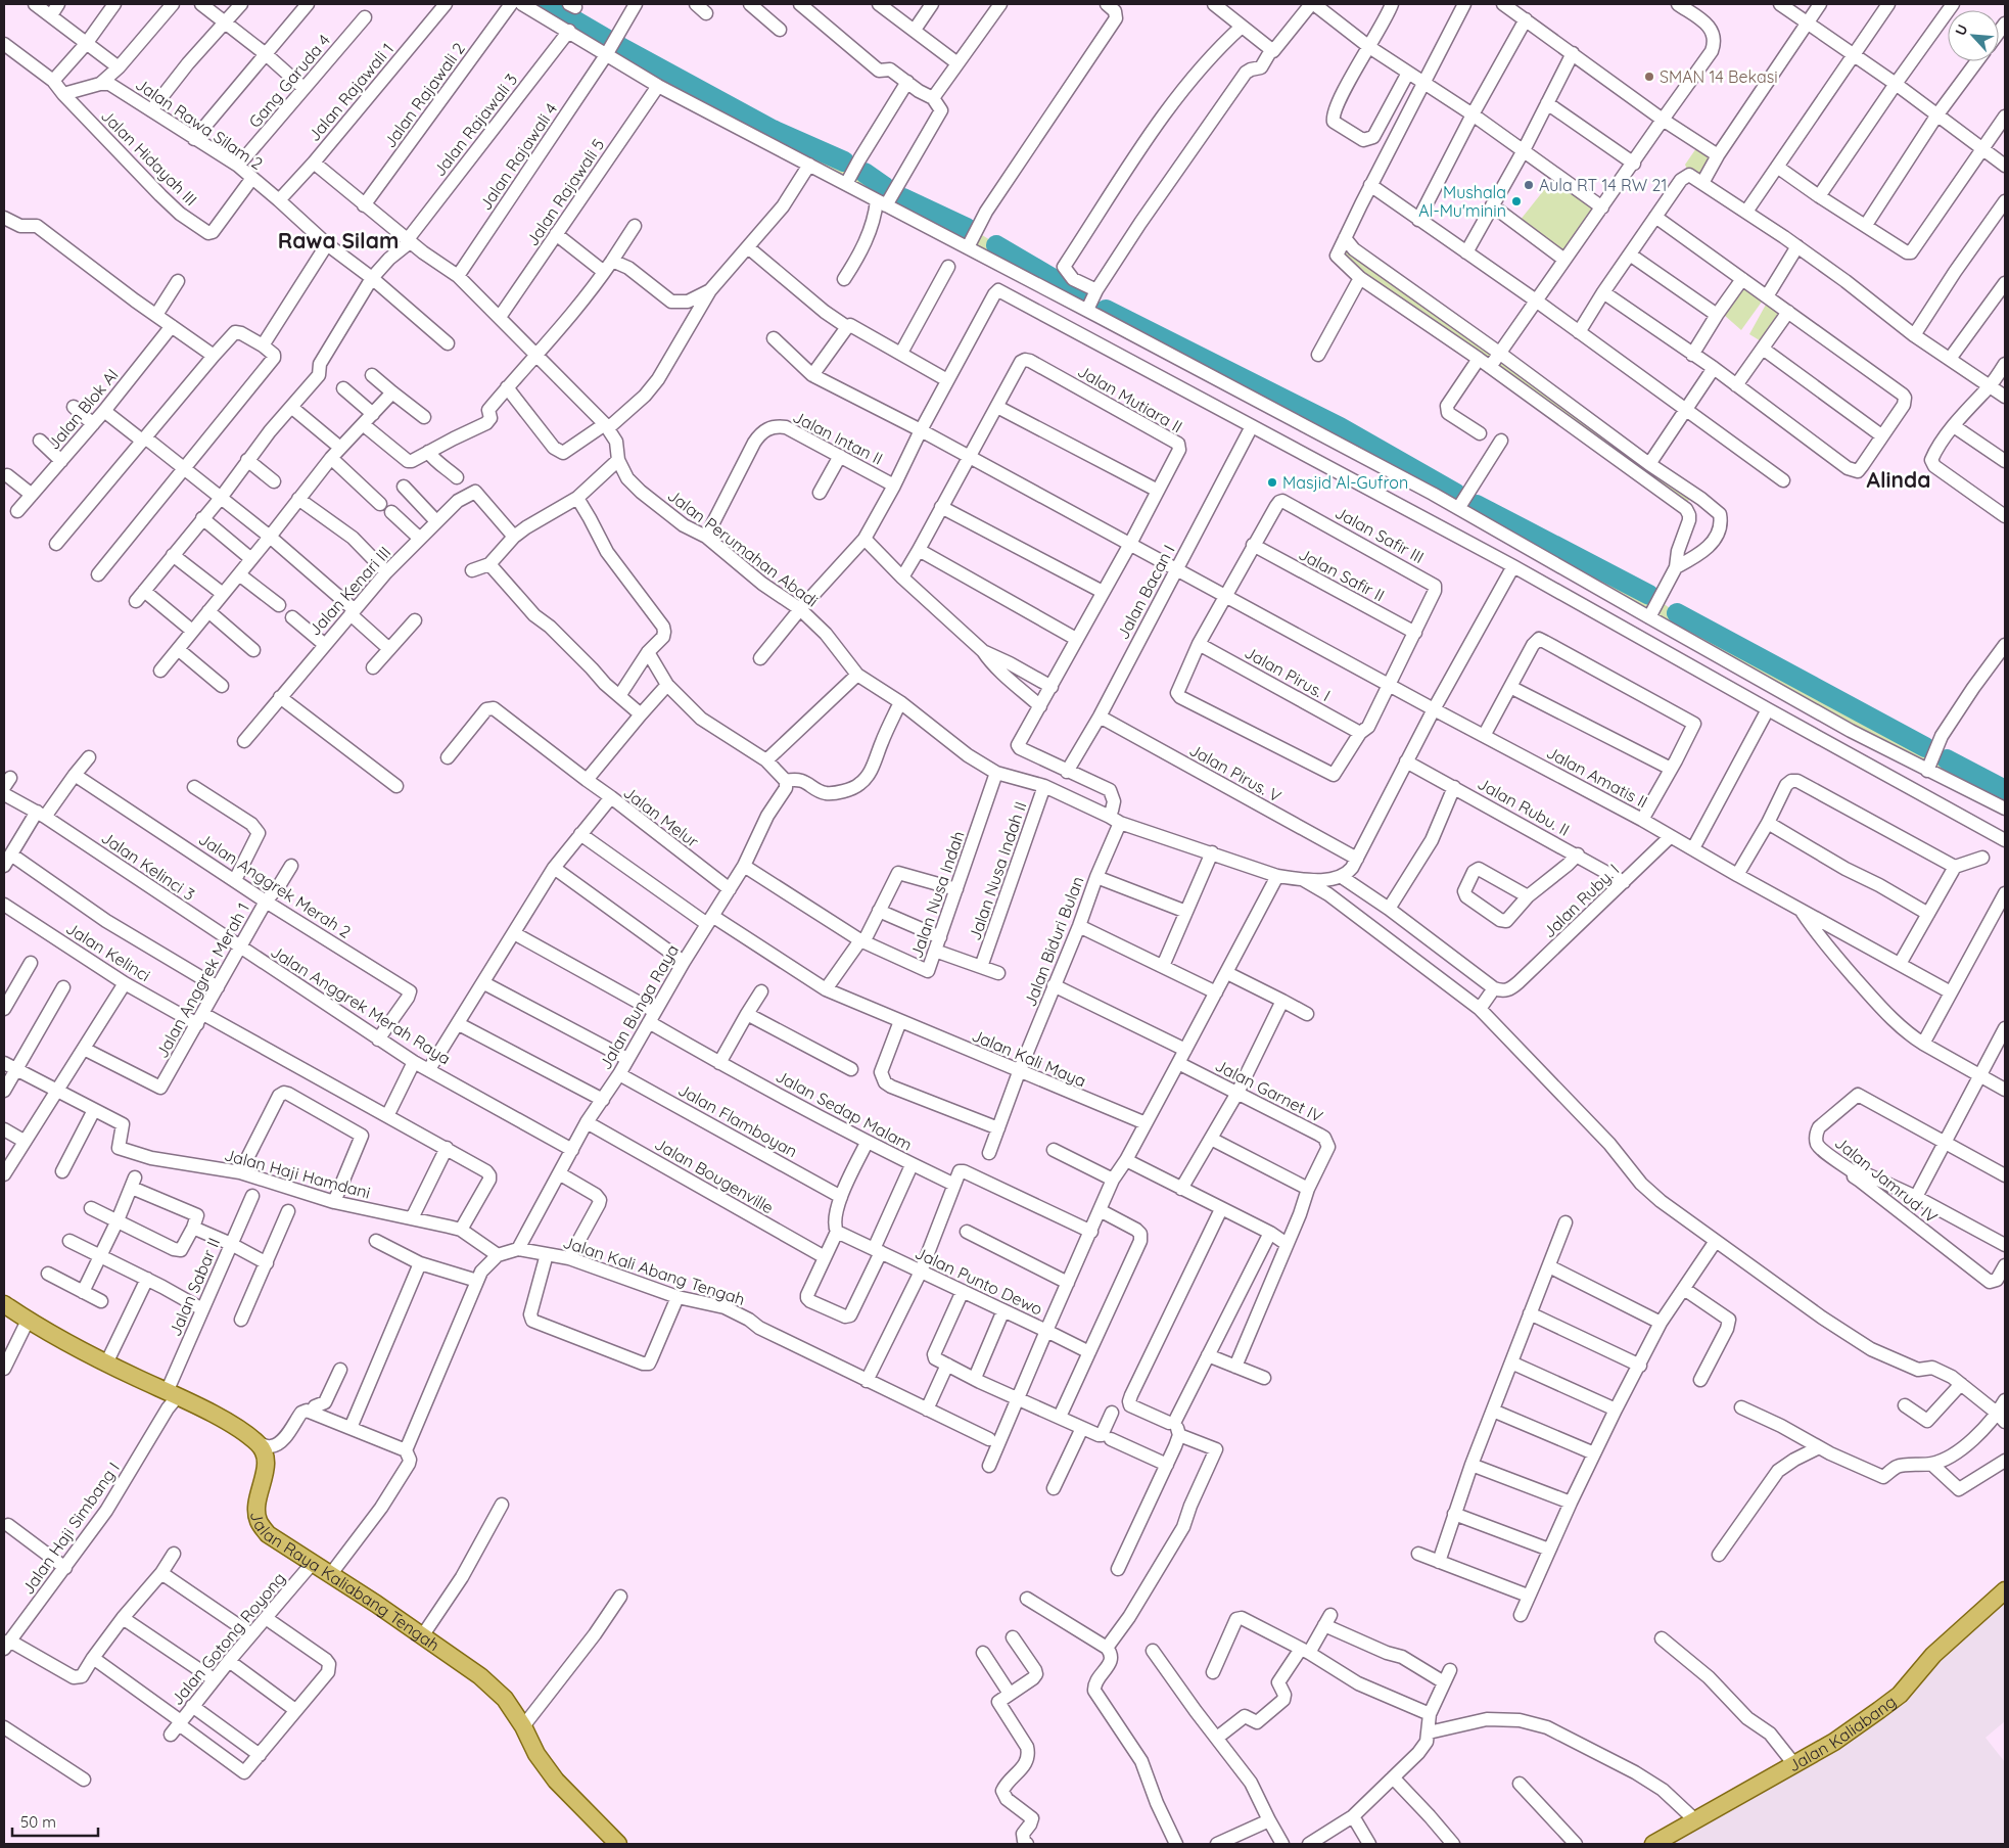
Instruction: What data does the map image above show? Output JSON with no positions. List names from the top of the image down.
{
  "streets": {
    "main road": ["Jalan Raya Kaliabang Tengah", "Jalan Kaliabang"],
    "street": [
      "Gang Garuda 4",
      "Jalan Rajawali 1",
      "Jalan Rajawali 2",
      "Jalan Rawa Silam 2",
      "Jalan Rajawali 3",
      "Jalan Rajawali 4",
      "Jalan Hidayah III",
      "Jalan Rajawali 5",
      "Jalan Mutiara II",
      "Jalan Blok AI",
      "Jalan Intan II",
      "Jalan Safir III",
      "Jalan Perumahan Abadi",
      "Jalan Safir II",
      "Jalan Kenari III",
      "Jalan Bacan I",
      "Jalan Pirus. I",
      "Jalan Pirus. V",
      "Jalan Amatis II",
      "Jalan Rubu. II",
      "Jalan Melur",
      "Jalan Kelinci 3",
      "Jalan Nusa Indah II",
      "Jalan Anggrek Merah 2",
      "Jalan Nusa Indah",
      "Jalan Ruby. I",
      "Jalan Biduri Bulan",
      "Jalan Kelinci",
      "Jalan Anggrek Merah 1",
      "Jalan Anggrek Merah Raya",
      "Jalan Bunga Raya",
      "Jalan Kali Maya",
      "Jalan Garnet IV",
      "Jalan Sedap Malam",
      "Jalan Flamboyan",
      "Jalan Haji Hamdani",
      "Jalan Bougenville",
      "Jalan Jamrud IV",
      "Jalan Kali Abang Tengah",
      "Jalan Punto Dewo",
      "Jalan Sabar II",
      "Jalan Haji Simbang I",
      "Jalan Gotong Royong"
    ]
  },
  "crossings": [
    ["Gang Garuda 4", "Jalan Rawa Silam 2"],
    ["Jalan Rajawali 1", "Jalan Rawa Silam 2"],
    ["Jalan Rajawali 1", "Jalan Perumahan Abadi"],
    ["Jalan Rajawali 2", "Jalan Perumahan Abadi"],
    ["Jalan Rawa Silam 2", "Jalan Hidayah III"],
    ["Jalan Rajawali 3", "Jalan Perumahan Abadi"],
    ["Jalan Rajawali 4", "Jalan Perumahan Abadi"],
    ["Jalan Rajawali 5", "Jalan Perumahan Abadi"],
    ["Jalan Mutiara II", "Jalan Bacan I"],
    ["Jalan Intan II", "Jalan Perumahan Abadi"],
    ["Jalan Safir III", "Jalan Safir II"],
    ["Jalan Safir III", "Jalan Pirus. I"],
    ["Jalan Safir III", "Jalan Amatis II"],
    ["Jalan Perumahan Abadi", "Jalan Nusa Indah II"],
    ["Jalan Perumahan Abadi", "Jalan Nusa Indah"],
    ["Jalan Perumahan Abadi", "Jalan Biduri Bulan"],
    ["Jalan Perumahan Abadi", "Jalan Punto Dewo"],
    ["Jalan Bacan I", "Jalan Pirus. V"],
    ["Jalan Amatis II", "Jalan Ruby. I"],
    ["Jalan Rubu. II", "Jalan Ruby. I"],
    ["Jalan Melur", "Jalan Anggrek Merah Raya"],
    ["Jalan Melur", "Jalan Bunga Raya"],
    ["Jalan Melur", "Jalan Kali Maya"],
    ["Jalan Melur", "Jalan Sedap Malam"],
    ["Jalan Kelinci 3", "Jalan Anggrek Merah 1"],
    ["Jalan Kelinci 3", "Jalan Anggrek Merah Raya"],
    ["Jalan Anggrek Merah 2", "Jalan Anggrek Merah 1"],
    ["Jalan Anggrek Merah 2", "Jalan Anggrek Merah Raya"],
    ["Jalan Nusa Indah", "Jalan Bunga Raya"],
    ["Jalan Biduri Bulan", "Jalan Kali Maya"],
    ["Jalan Kelinci", "Jalan Anggrek Merah 1"],
    ["Jalan Kelinci", "Jalan Haji Hamdani"],
    ["Jalan Anggrek Merah 1", "Jalan Anggrek Merah Raya"],
    ["Jalan Anggrek Merah Raya", "Jalan Bunga Raya"],
    ["Jalan Bunga Raya", "Jalan Kali Maya"],
    ["Jalan Bunga Raya", "Jalan Sedap Malam"],
    ["Jalan Bunga Raya", "Jalan Flamboyan"],
    ["Jalan Bunga Raya", "Jalan Bougenville"],
    ["Jalan Bunga Raya", "Jalan Kali Abang Tengah"],
    ["Jalan Kali Maya", "Jalan Punto Dewo"],
    ["Jalan Garnet IV", "Jalan Punto Dewo"],
    ["Jalan Haji Hamdani", "Jalan Kali Abang Tengah"],
    ["Jalan Sabar II", "Jalan Haji Simbang I"],
    ["Jalan Raya Kaliabang Tengah", "Jalan Gotong Royong"]
  ],
  "districts": ["Rawa Silam", "Alinda"],
  "places": [
    "SMAN 14 Bekasi",
    "Aula RT 14 RW 21",
    "Mushala Al-Mu'minin",
    "Masjid Al-Gufron"
  ],
  "scale_bar": "50 m",
  "north": "top left"
}
